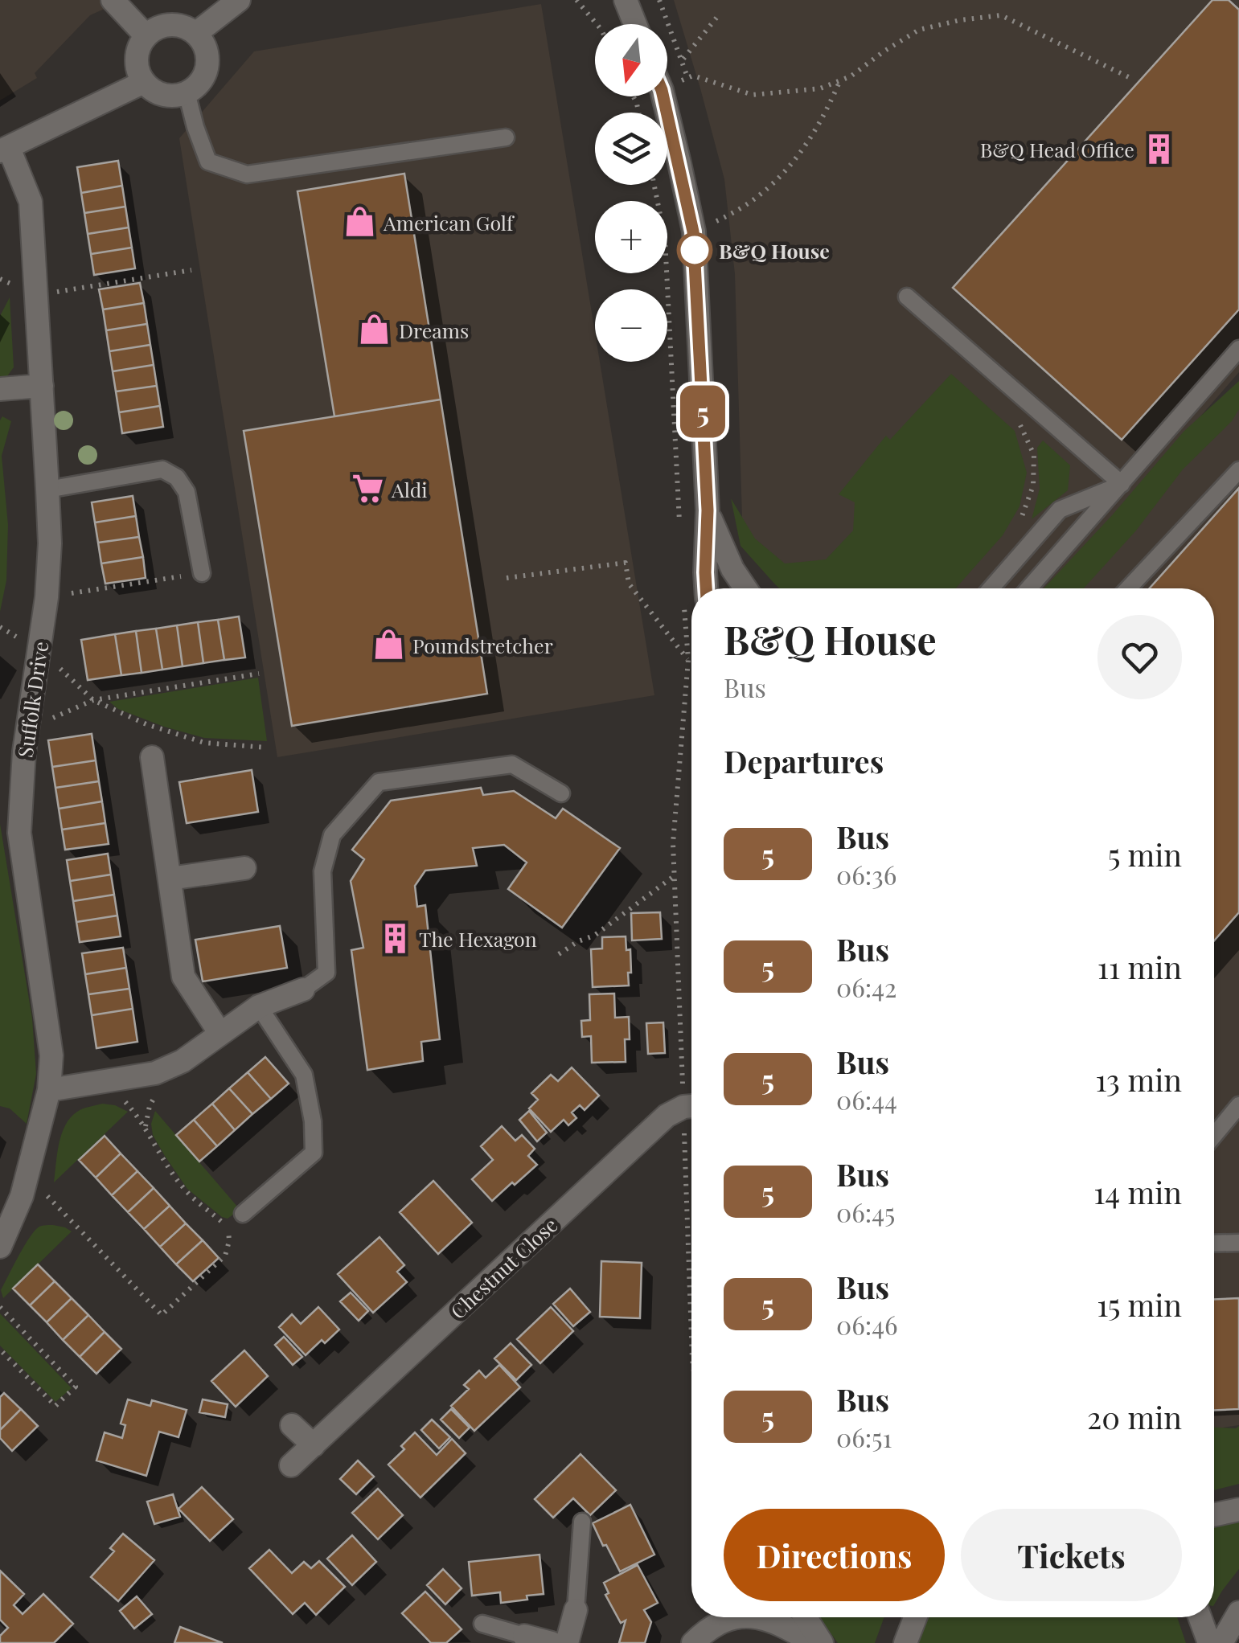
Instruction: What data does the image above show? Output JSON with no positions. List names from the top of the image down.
{
  "streets": {
    "street": ["Suffolk Drive", "Chestnut Close"]
  },
  "places": {
    "building": ["B&Q Head Office", "The Hexagon"],
    "shop": ["American Golf", "Dreams", "Poundstretcher"],
    "other": ["B&Q House"],
    "supermarket": ["Aldi"]
  },
  "lines": ["bus line 5"],
  "north": "bottom",
  "page": {
    "on_map": "5",
    "map_buttons": ["+", "−"],
    "heading": [
      ["B&Q House", "Bus"],
      "Departures"
    ],
    "list": [
      {
        "mark": "5",
        "name": "Bus",
        "note": "06:36",
        "value": "5 min"
      },
      {
        "mark": "5",
        "name": "Bus",
        "note": "06:42",
        "value": "11 min"
      },
      {
        "mark": "5",
        "name": "Bus",
        "note": "06:44",
        "value": "13 min"
      },
      {
        "mark": "5",
        "name": "Bus",
        "note": "06:45",
        "value": "14 min"
      },
      {
        "mark": "5",
        "name": "Bus",
        "note": "06:46",
        "value": "15 min"
      },
      {
        "mark": "5",
        "name": "Bus",
        "note": "06:51",
        "value": "20 min"
      }
    ],
    "buttons": ["Directions", "Tickets"]
  }
}
